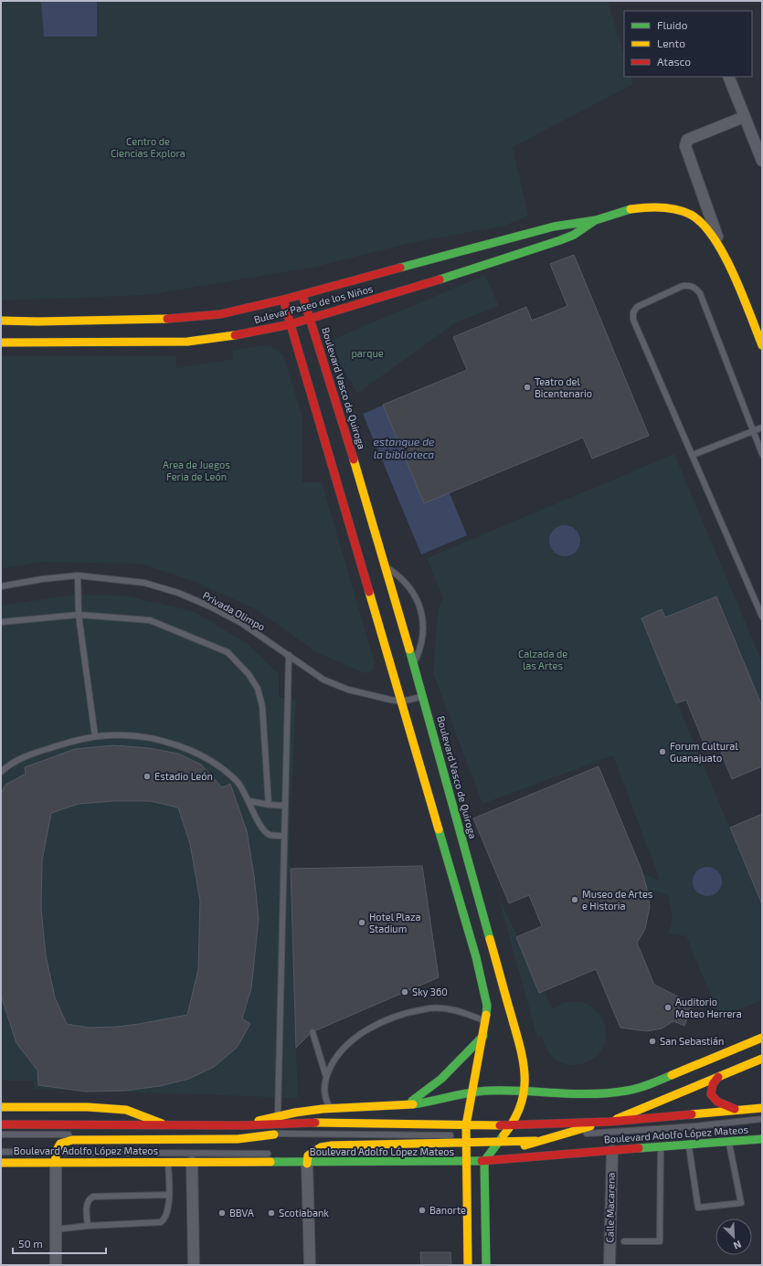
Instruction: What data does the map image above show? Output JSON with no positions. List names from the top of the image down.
{
  "streets": {
    "street": [
      "Bulevar Paseo de los Niños",
      "Boulevard Vasco de Quiroga",
      "Boulevard Adolfo López Mateos",
      "Calle Macarena"
    ],
    "lane": ["Privada Olimpo"]
  },
  "crossings": [
    ["Bulevar Paseo de los Niños", "Boulevard Vasco de Quiroga"],
    ["Boulevard Vasco de Quiroga", "Privada Olimpo"],
    ["Boulevard Vasco de Quiroga", "Boulevard Adolfo López Mateos"],
    ["Boulevard Adolfo López Mateos", "Calle Macarena"]
  ],
  "water": ["estanque de la biblioteca"],
  "parks": [
    "Centro de Ciencias Explora",
    "parque",
    "Area de Juegos Feria de León",
    "Calzada de las Artes"
  ],
  "places": [
    "Teatro del Bicentenario",
    "Forum Cultural Guanajuato",
    "Estadio León",
    "Museo de Artes e Historia",
    "Hotel Plaza Stadium",
    "Sky 360",
    "Auditorio Mateo Herrera",
    "San Sebastián",
    "Banorte",
    "BBVA",
    "Scotiabank"
  ],
  "legend": ["Fluido", "Lento", "Atasco"],
  "scale_bar": "50 m",
  "north": "bottom right"
}
